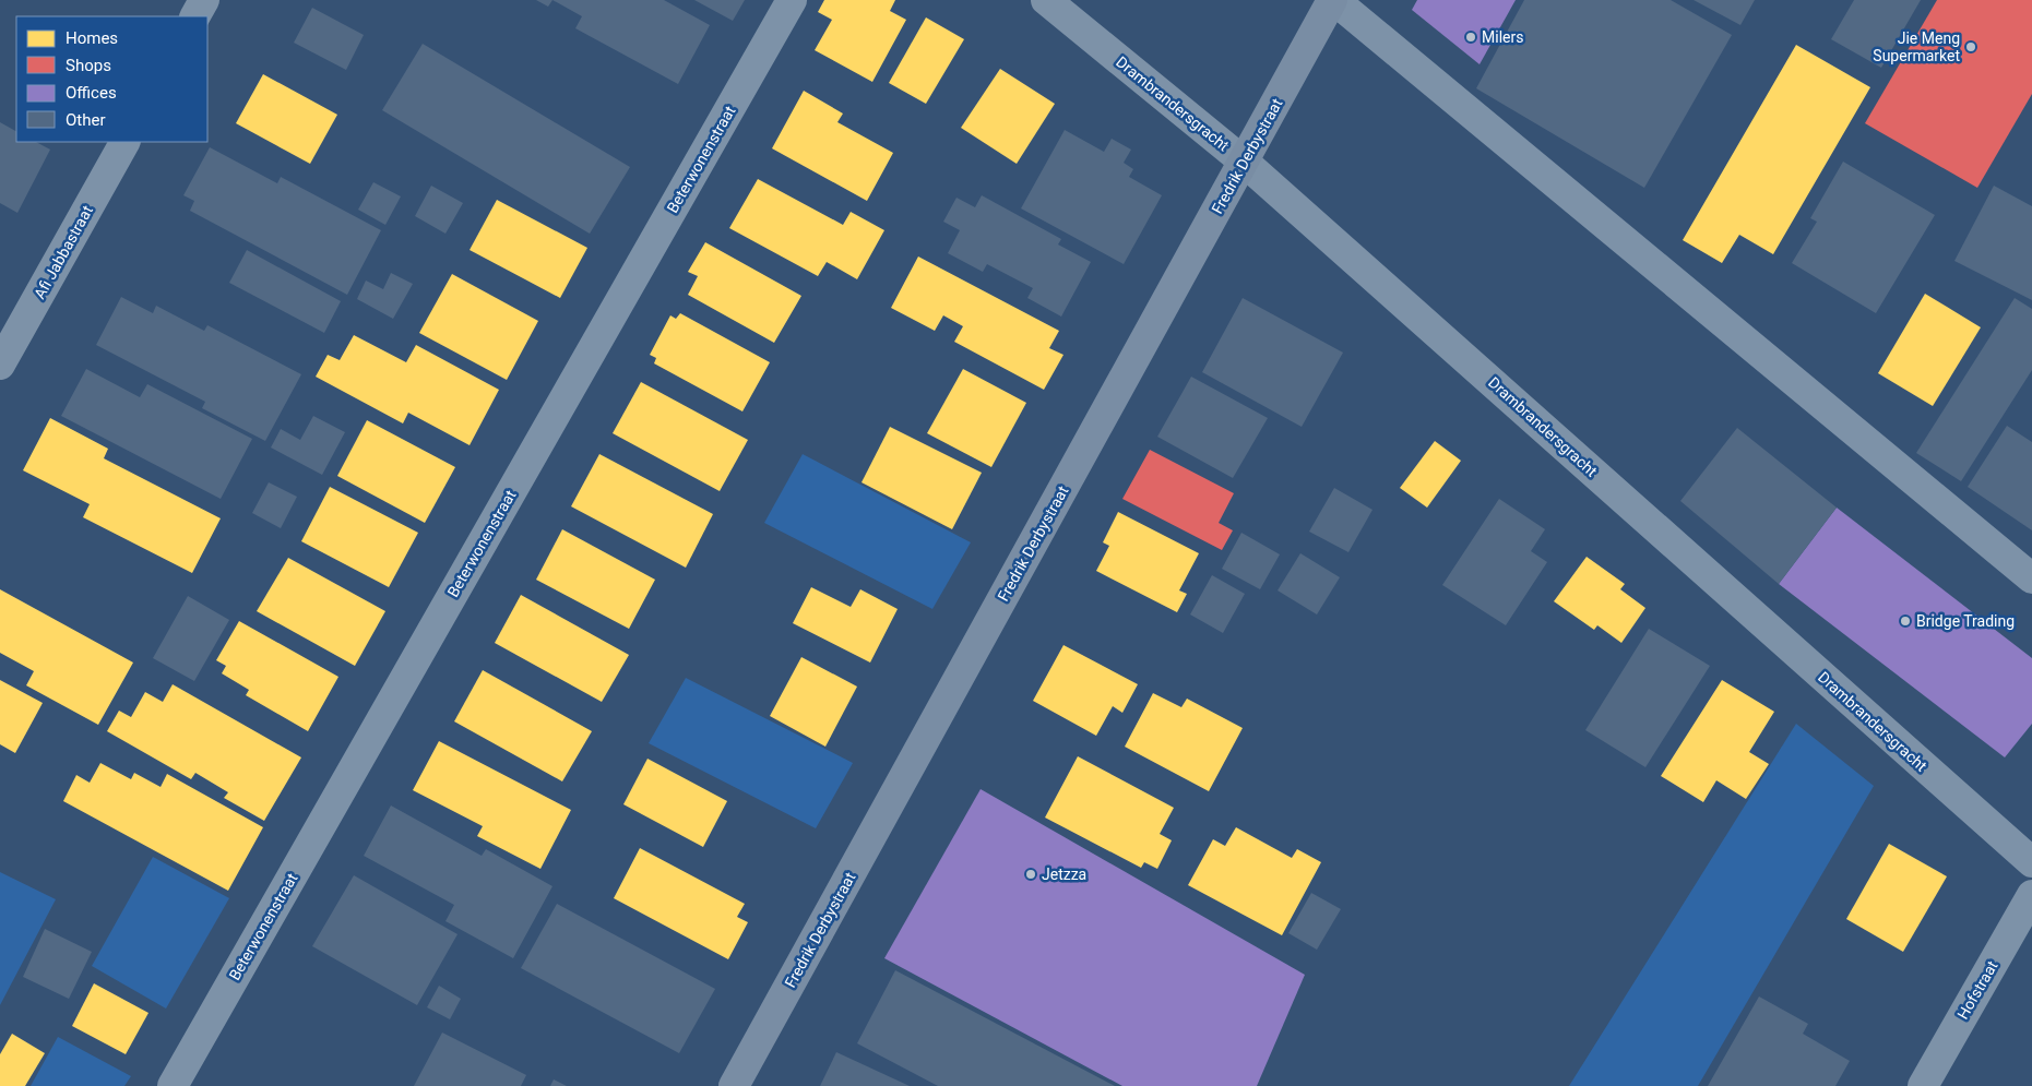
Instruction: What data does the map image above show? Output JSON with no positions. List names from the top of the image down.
{
  "streets": {
    "main road": ["Fredrik Derbystraat"],
    "street": [
      "Drambrandersgracht",
      "Beterwonenstraat",
      "Afi Jabbastraat",
      "Hofstraat"
    ]
  },
  "crossings": [
    ["Drambrandersgracht", "Fredrik Derbystraat"]
  ],
  "places": [
    "Milers",
    "Jie Meng Supermarket",
    "Bridge Trading",
    "Jetzza"
  ],
  "legend": [
    "Homes",
    "Shops",
    "Offices",
    "Other"
  ]
}
